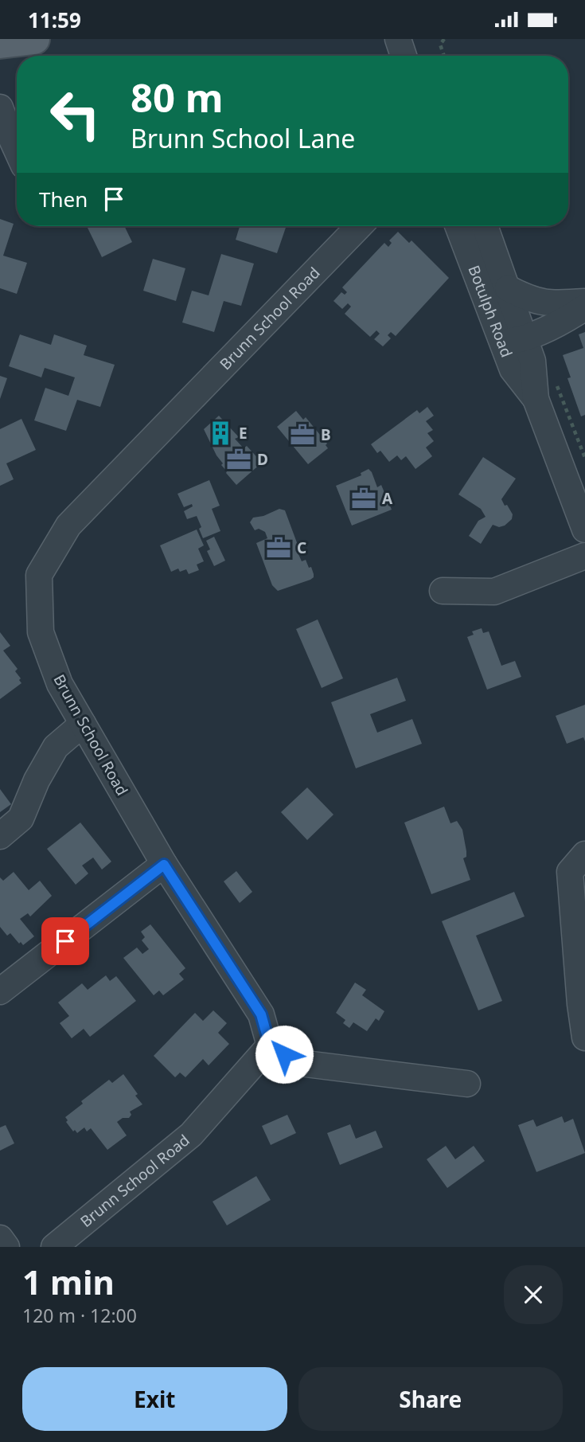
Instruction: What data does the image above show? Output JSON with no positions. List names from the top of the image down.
{
  "streets": {
    "street": ["Botulph Road", "Brunn School Road"]
  },
  "places": {
    "building": ["E"],
    "office": [
      "B",
      "D",
      "A",
      "C"
    ]
  },
  "page": {
    "status": "11:59",
    "turn": ["80 m", "Brunn School Lane"],
    "then": "Then",
    "heading": ["1 min", "120 m · 12:00"],
    "buttons": ["Exit", "Share"]
  }
}
